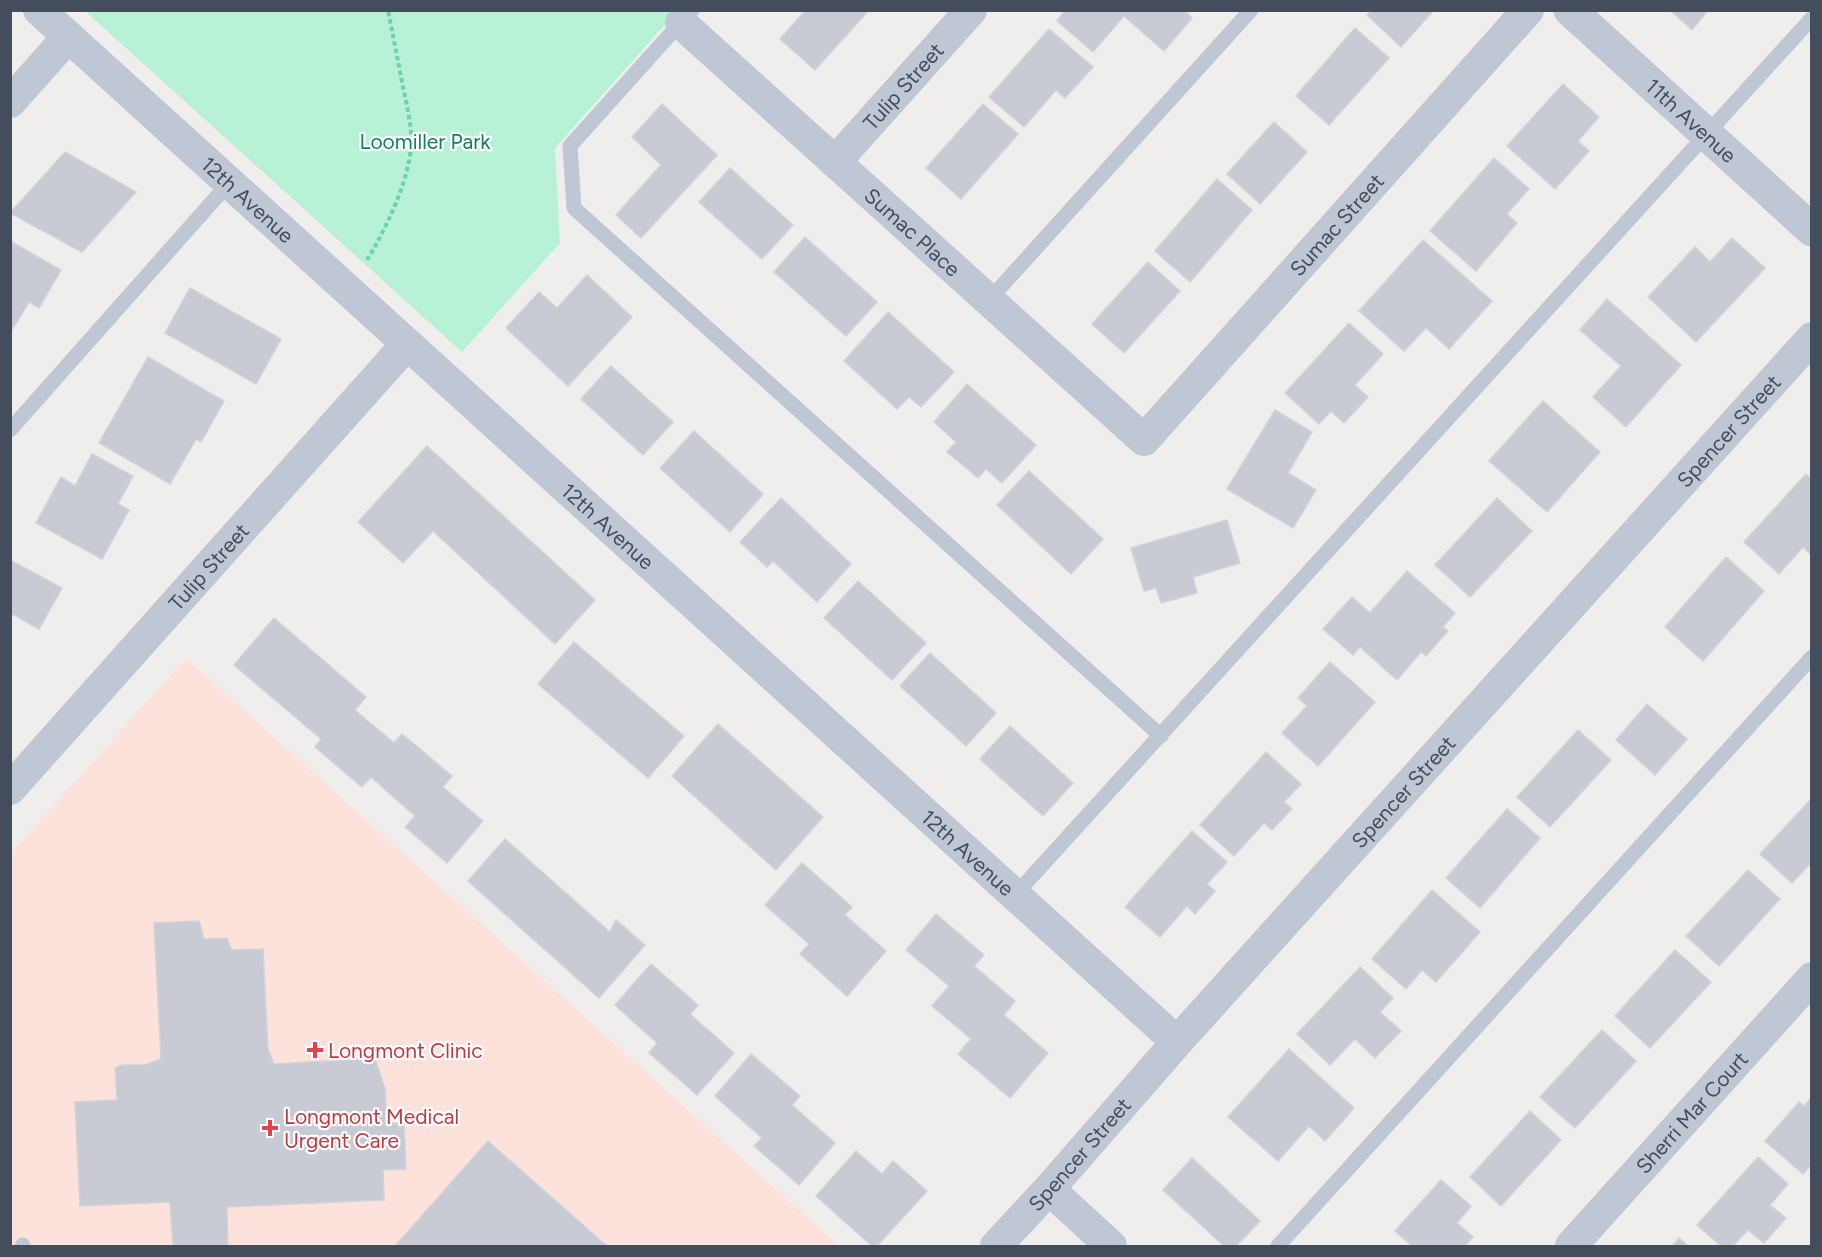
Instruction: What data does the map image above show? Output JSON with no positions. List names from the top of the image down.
{
  "streets": {
    "street": [
      "Tulip Street",
      "11th Avenue",
      "12th Avenue",
      "Sumac Street",
      "Sumac Place",
      "Spencer Street",
      "Sherri Mar Court"
    ]
  },
  "crossings": [
    ["Tulip Street", "12th Avenue"],
    ["Tulip Street", "Sumac Place"],
    ["12th Avenue", "Spencer Street"],
    ["Sumac Street", "Sumac Place"]
  ],
  "parks": ["Loomiller Park"],
  "places": {
    "health": ["Longmont Clinic", "Longmont Medical Urgent Care"]
  }
}
